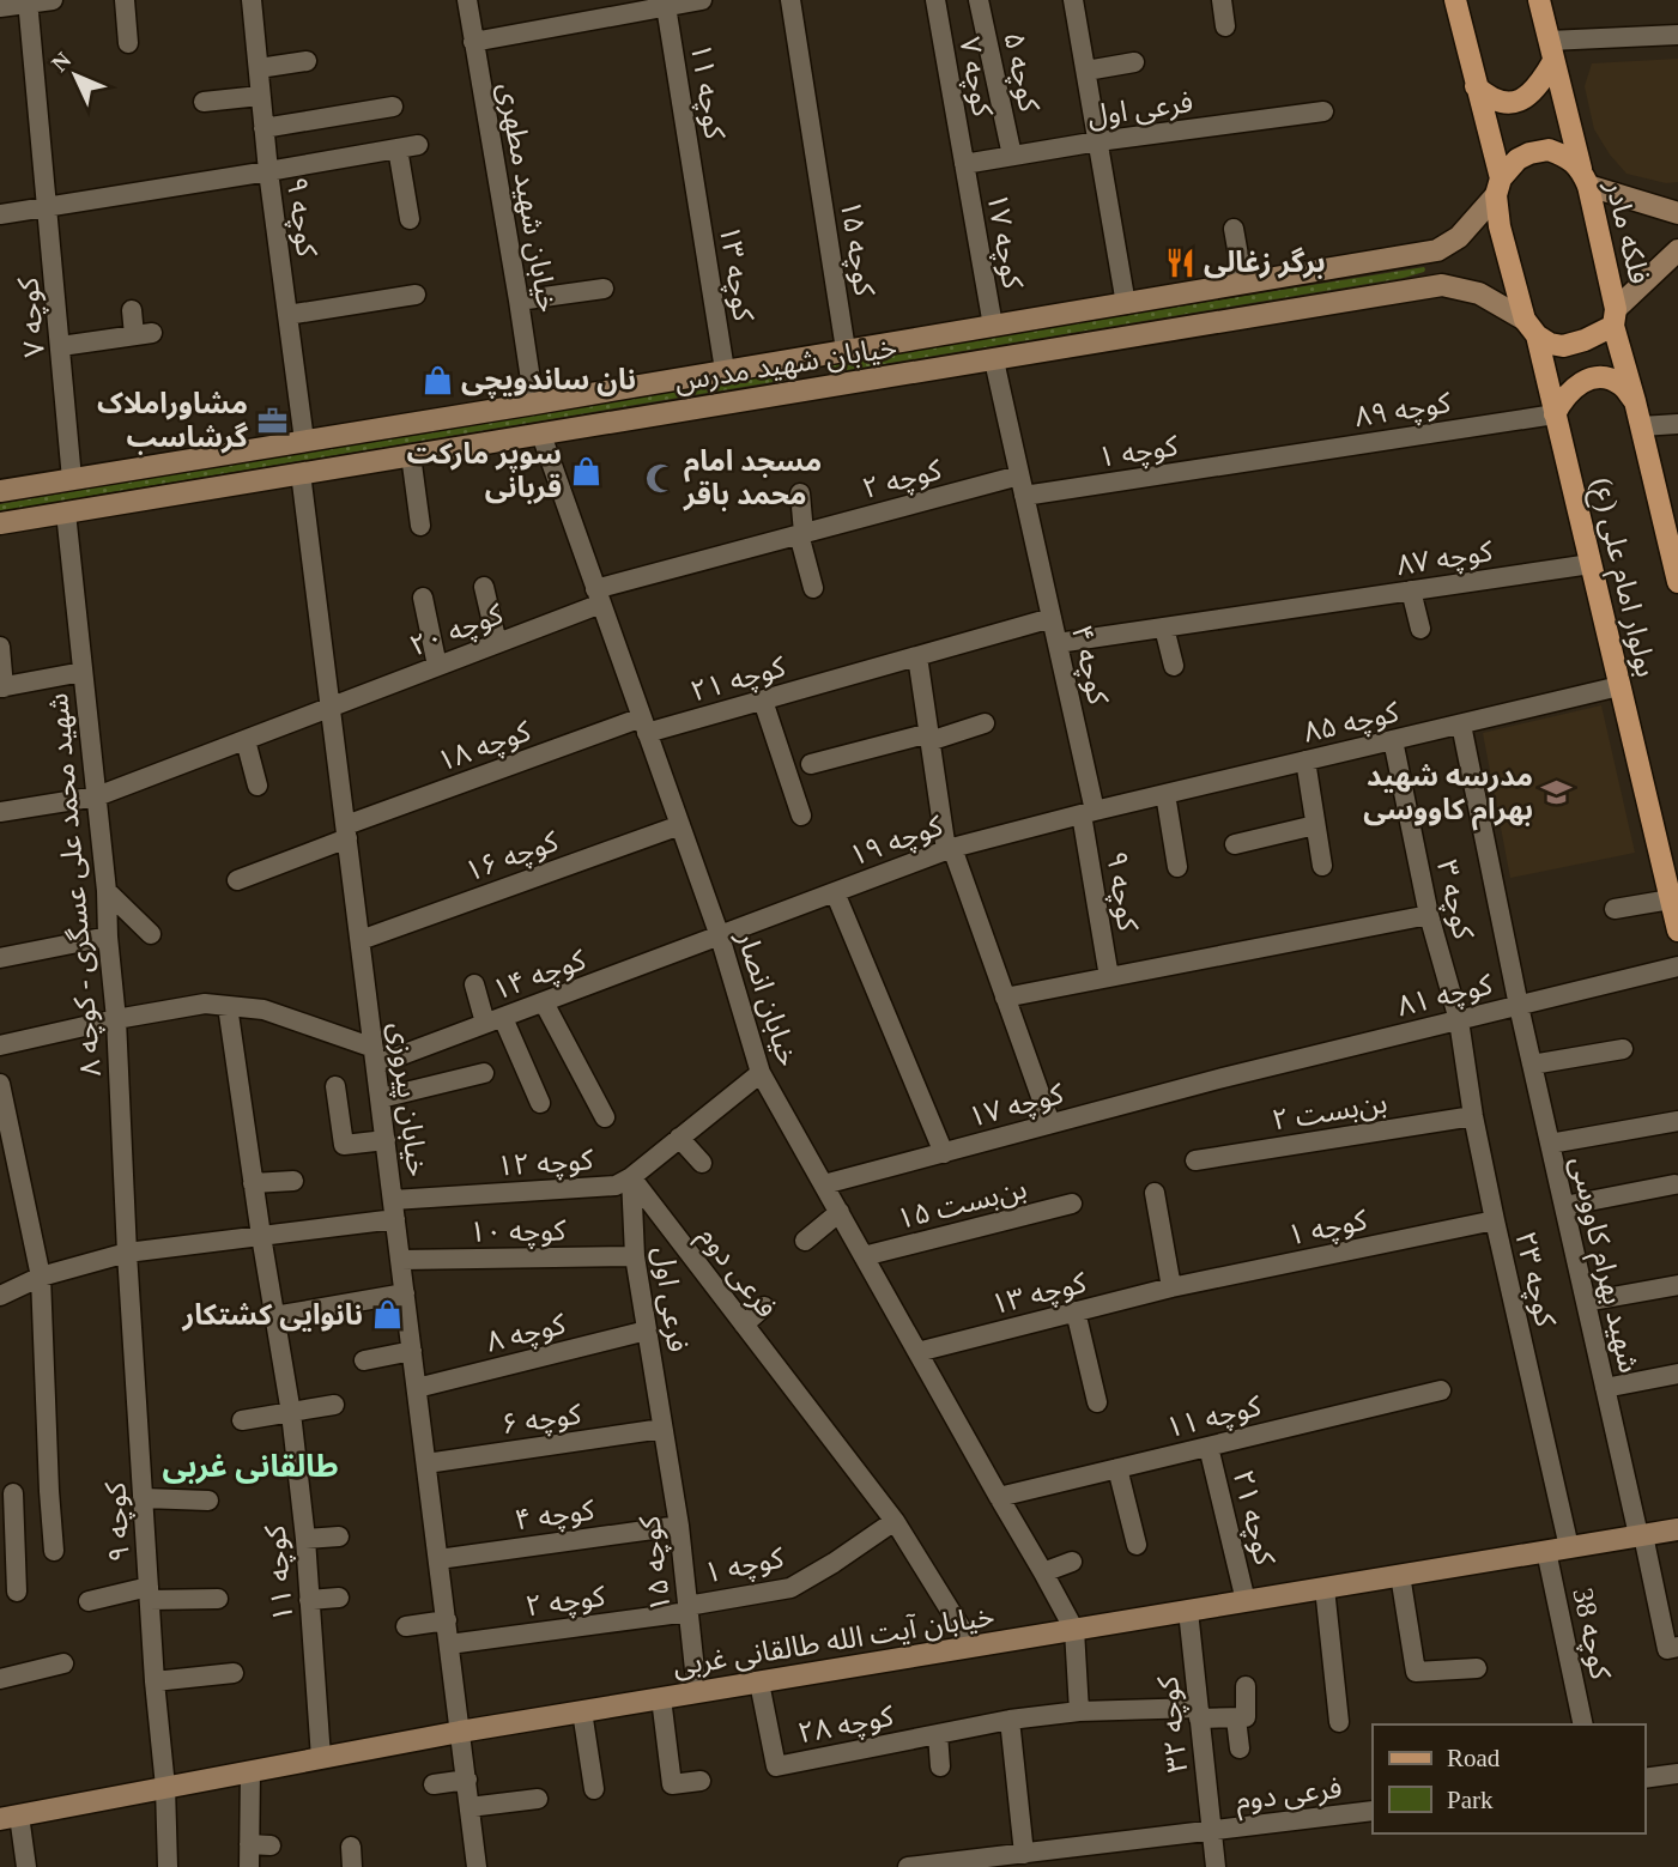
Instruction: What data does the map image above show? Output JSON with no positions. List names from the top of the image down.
{
  "streets": {
    "main road": [
      "فلکه مادر",
      "خیابان شهید مدرس",
      "بولوار امام علی (ع)",
      "خیابان آیت الله طالقانی غربی"
    ],
    "street": [
      "کوچه ۵",
      "کوچه ۷",
      "کوچه ۱۱",
      "فرعی اول",
      "خیابان شهید مطهری",
      "کوچه ۹",
      "کوچه ۱۷",
      "کوچه ۱۵",
      "کوچه ۱۳",
      "کوچه ۸۹",
      "کوچه ۱",
      "کوچه ۲",
      "کوچه ۸۷",
      "کوچه ۲۰",
      "کوچه ۴",
      "کوچه ۲۱",
      "کوچه ۸۵",
      "کوچه ۱۸",
      "کوچه ۱۹",
      "کوچه ۱۶",
      "شهید محمد علی عسگری - کوچه ۸",
      "کوچه ۳",
      "کوچه ۱۴",
      "کوچه ۸۱",
      "خیابان انصار",
      "خیابان پیروزی",
      "بن‌بست ۲",
      "کوچه ۱۲",
      "بن‌بست ۱۵",
      "کوچه ۱۰",
      "شهید بهرام کاووسی",
      "فرعی دوم",
      "کوچه ۲۳",
      "کوچه ۸",
      "کوچه ۶",
      "کوچه 38",
      "کوچه ۲۸",
      "کوچه ۳۲"
    ]
  },
  "crossings": [
    ["کوچه ۵", "فرعی اول"],
    ["کوچه ۷", "فرعی اول"],
    ["کوچه ۷", "کوچه ۱۷"],
    ["کوچه ۷", "خیابان شهید مدرس"],
    ["کوچه ۱۱", "کوچه ۱۳"],
    ["کوچه ۱۱", "کوچه ۲۱"],
    ["کوچه ۱۱", "خیابان انصار"],
    ["کوچه ۱۱", "خیابان آیت الله طالقانی غربی"],
    ["فرعی اول", "کوچه ۱۷"],
    ["فرعی اول", "کوچه ۱۵"],
    ["فرعی اول", "کوچه ۱۲"],
    ["فرعی اول", "کوچه ۱۰"],
    ["فرعی اول", "فرعی دوم"],
    ["فرعی اول", "کوچه ۸"],
    ["فرعی اول", "کوچه ۶"],
    ["خیابان شهید مطهری", "خیابان شهید مدرس"],
    ["کوچه ۹", "خیابان شهید مدرس"],
    ["کوچه ۹", "کوچه ۴"],
    ["کوچه ۹", "کوچه ۸۵"],
    ["کوچه ۹", "کوچه ۱۹"],
    ["کوچه ۹", "شهید محمد علی عسگری - کوچه ۸"],
    ["کوچه ۹", "خیابان آیت الله طالقانی غربی"],
    ["فلکه مادر", "خیابان شهید مدرس"],
    ["فلکه مادر", "بولوار امام علی (ع)"],
    ["کوچه ۱۷", "خیابان شهید مدرس"],
    ["کوچه ۱۷", "کوچه ۸۱"],
    ["کوچه ۱۷", "خیابان انصار"],
    ["کوچه ۱۵", "خیابان شهید مدرس"],
    ["کوچه ۱۵", "کوچه ۱"],
    ["کوچه ۱۵", "کوچه ۲"],
    ["کوچه ۱۵", "کوچه ۴"],
    ["کوچه ۱۵", "کوچه ۶"],
    ["کوچه ۱۵", "خیابان آیت الله طالقانی غربی"],
    ["کوچه ۱۳", "خیابان شهید مدرس"],
    ["کوچه ۱۳", "کوچه ۱"],
    ["کوچه ۱۳", "خیابان انصار"],
    ["خیابان شهید مدرس", "بولوار امام علی (ع)"],
    ["خیابان شهید مدرس", "شهید محمد علی عسگری - کوچه ۸"],
    ["خیابان شهید مدرس", "خیابان انصار"],
    ["خیابان شهید مدرس", "خیابان پیروزی"],
    ["کوچه ۸۹", "کوچه ۱"],
    ["کوچه ۸۹", "بولوار امام علی (ع)"],
    ["کوچه ۱", "کوچه ۲"],
    ["کوچه ۱", "فرعی دوم"],
    ["کوچه ۱", "کوچه ۲۳"],
    ["کوچه ۲", "خیابان پیروزی"],
    ["کوچه ۸۷", "بولوار امام علی (ع)"],
    ["بولوار امام علی (ع)", "کوچه ۸۵"],
    ["کوچه ۲۰", "خیابان انصار"],
    ["کوچه ۲۰", "خیابان پیروزی"],
    ["کوچه ۴", "کوچه ۲۱"],
    ["کوچه ۴", "کوچه ۸۵"],
    ["کوچه ۴", "کوچه ۱۹"],
    ["کوچه ۴", "خیابان پیروزی"],
    ["کوچه ۲۱", "کوچه ۱۸"],
    ["کوچه ۲۱", "خیابان انصار"],
    ["کوچه ۲۱", "خیابان آیت الله طالقانی غربی"],
    ["کوچه ۸۵", "کوچه ۱۹"],
    ["کوچه ۸۵", "کوچه ۳"],
    ["کوچه ۱۸", "خیابان انصار"],
    ["کوچه ۱۸", "خیابان پیروزی"],
    ["کوچه ۱۹", "کوچه ۱۴"],
    ["کوچه ۱۹", "خیابان انصار"],
    ["کوچه ۱۶", "خیابان انصار"],
    ["کوچه ۱۶", "خیابان پیروزی"],
    ["کوچه ۳", "کوچه ۸۱"],
    ["کوچه ۳", "کوچه ۲۳"],
    ["کوچه ۱۴", "خیابان انصار"],
    ["کوچه ۱۴", "خیابان پیروزی"],
    ["کوچه ۸۱", "شهید بهرام کاووسی"],
    ["کوچه ۸۱", "کوچه ۲۳"],
    ["خیابان انصار", "کوچه ۱۲"],
    ["خیابان انصار", "بن‌بست ۱۵"],
    ["خیابان انصار", "خیابان آیت الله طالقانی غربی"],
    ["خیابان پیروزی", "کوچه ۱۲"],
    ["خیابان پیروزی", "کوچه ۱۰"],
    ["خیابان پیروزی", "کوچه ۸"],
    ["خیابان پیروزی", "کوچه ۶"],
    ["خیابان پیروزی", "خیابان آیت الله طالقانی غربی"],
    ["بن‌بست ۲", "کوچه ۲۳"],
    ["کوچه ۱۲", "فرعی دوم"],
    ["شهید بهرام کاووسی", "خیابان آیت الله طالقانی غربی"],
    ["فرعی دوم", "کوچه ۳۲"],
    ["کوچه ۲۳", "خیابان آیت الله طالقانی غربی"],
    ["کوچه 38", "خیابان آیت الله طالقانی غربی"],
    ["خیابان آیت الله طالقانی غربی", "کوچه ۲۸"],
    ["خیابان آیت الله طالقانی غربی", "کوچه ۳۲"]
  ],
  "districts": ["طالقانی غربی"],
  "places": {
    "restaurant": ["برگر زغالی"],
    "shop": ["نان ساندویچی", "سوپر مارکت قربانی", "نانوایی کشتکار"],
    "office": ["مشاوراملاک گرشاسب"],
    "mosque": ["مسجد امام محمد باقر"],
    "school or university": ["مدرسه شهید بهرام کاووسی"]
  },
  "legend": ["Road", "Park"],
  "north": "top left"
}
